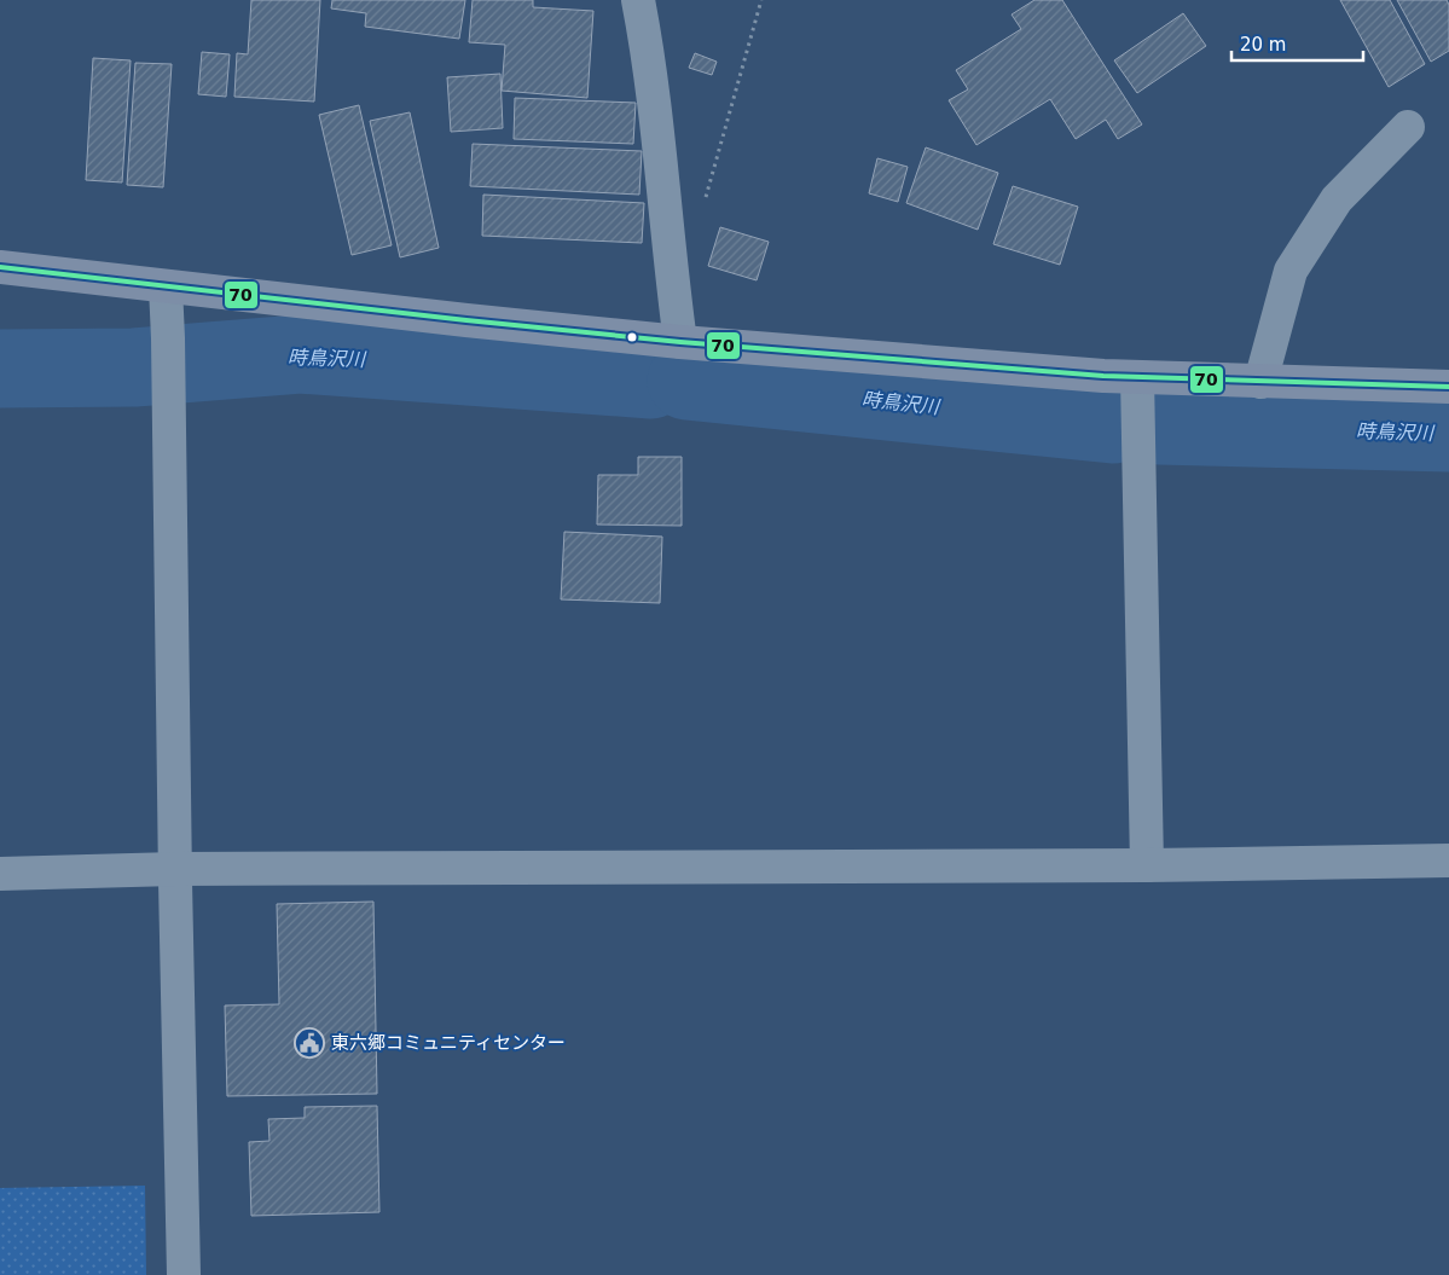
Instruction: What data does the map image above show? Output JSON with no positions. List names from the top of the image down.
{
  "water": ["時鳥沢川"],
  "places": {
    "public building": ["東六郷コミュニティセンター"]
  },
  "lines": ["transit line 70"],
  "scale_bar": "20 m"
}
